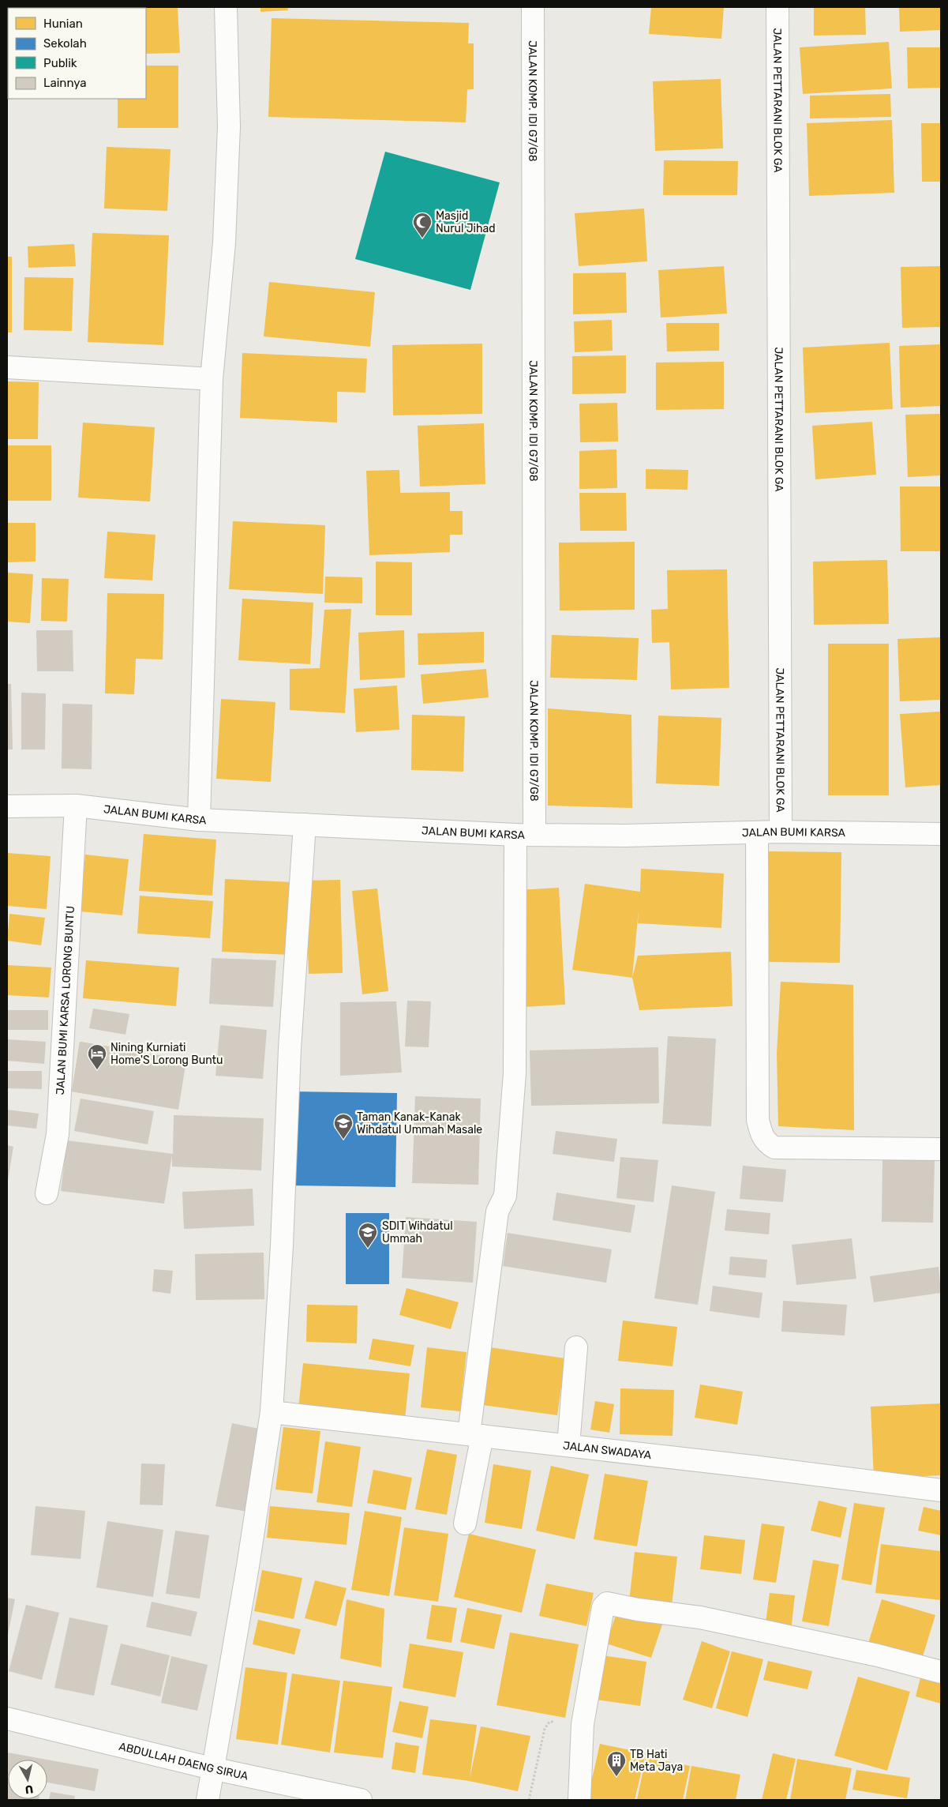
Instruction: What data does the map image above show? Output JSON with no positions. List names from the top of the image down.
{
  "streets": {
    "street": [
      "JALAN PETTARANI BLOK GA",
      "JALAN KOMP. IDI G7/G8",
      "JALAN BUMI KARSA",
      "JALAN BUMI KARSA LORONG BUNTU",
      "JALAN SWADAYA",
      "ABDULLAH DAENG SIRUA"
    ]
  },
  "crossings": [
    ["JALAN PETTARANI BLOK GA", "JALAN BUMI KARSA"],
    ["JALAN KOMP. IDI G7/G8", "JALAN BUMI KARSA"],
    ["JALAN KOMP. IDI G7/G8", "JALAN SWADAYA"],
    ["JALAN BUMI KARSA", "JALAN BUMI KARSA LORONG BUNTU"]
  ],
  "places": {
    "mosque": ["Masjid Nurul Jihad"],
    "hotel": ["Nining Kurniati Home'S Lorong Buntu"],
    "school or university": ["Taman Kanak-Kanak Wihdatul Ummah Masale", "SDIT Wihdatul Ummah"],
    "building": ["TB Hati Meta Jaya"]
  },
  "legend": [
    "Hunian",
    "Sekolah",
    "Publik",
    "Lainnya"
  ],
  "north": "bottom"
}
